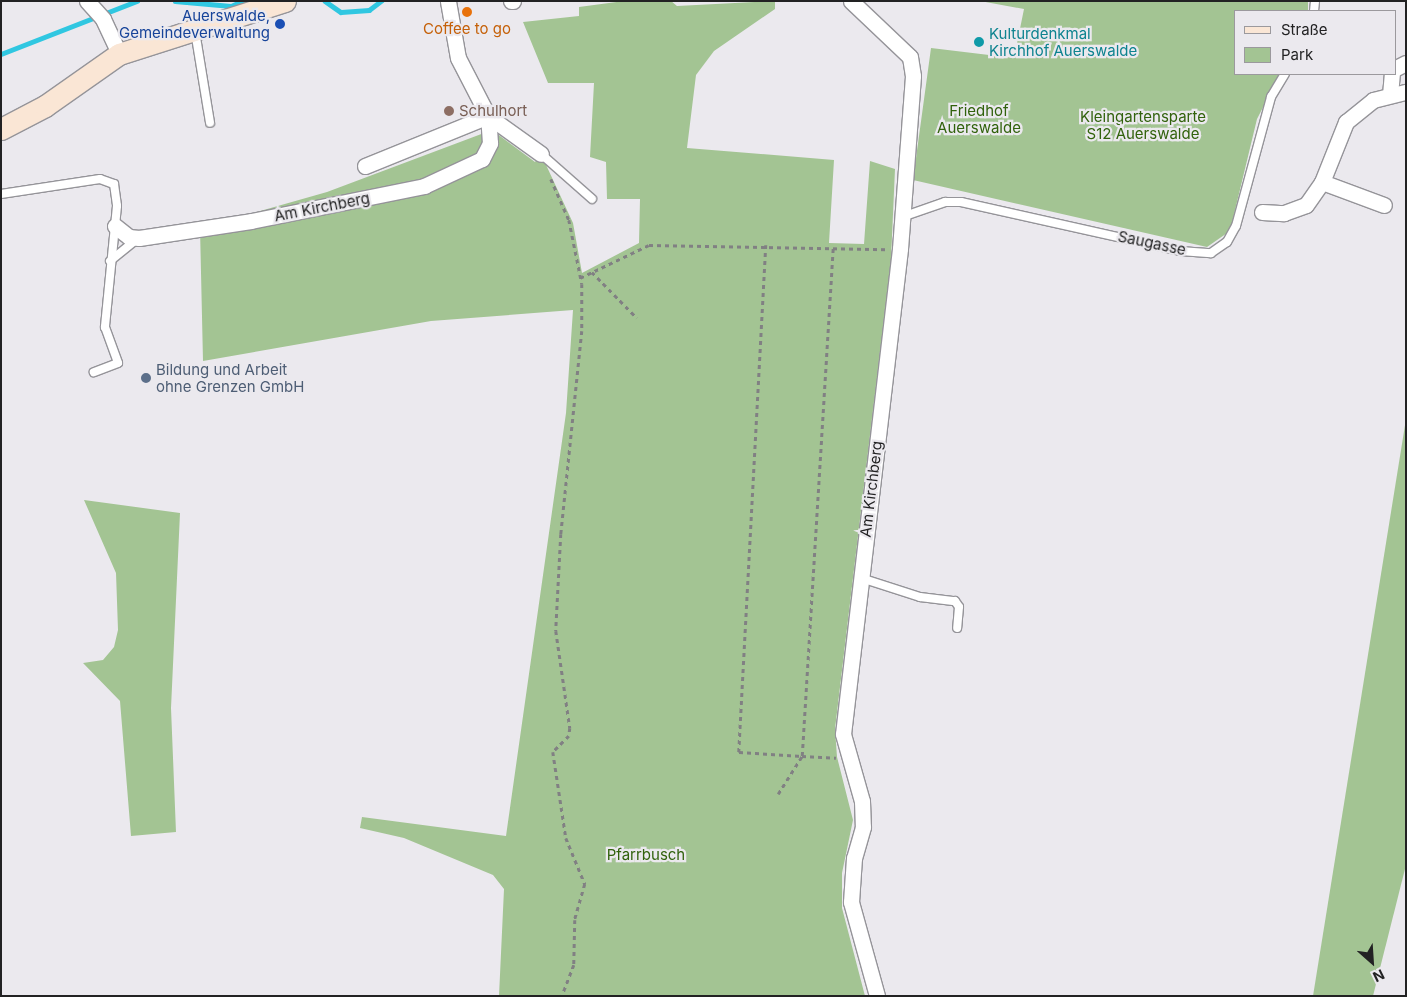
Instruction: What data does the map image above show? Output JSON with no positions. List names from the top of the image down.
{
  "streets": {
    "street": ["Am Kirchberg"],
    "lane": ["Saugasse"]
  },
  "crossings": [
    ["Am Kirchberg", "Saugasse"]
  ],
  "parks": ["Friedhof Auerswalde", "Kleingartensparte S12 Auerswalde", "Pfarrbusch"],
  "places": [
    "Coffee to go",
    "Auerswalde, Gemeindeverwaltung",
    "Kulturdenkmal Kirchhof Auerswalde",
    "Schulhort",
    "Bildung und Arbeit ohne Grenzen GmbH"
  ],
  "legend": ["Straße", "Park"],
  "north": "bottom right"
}
